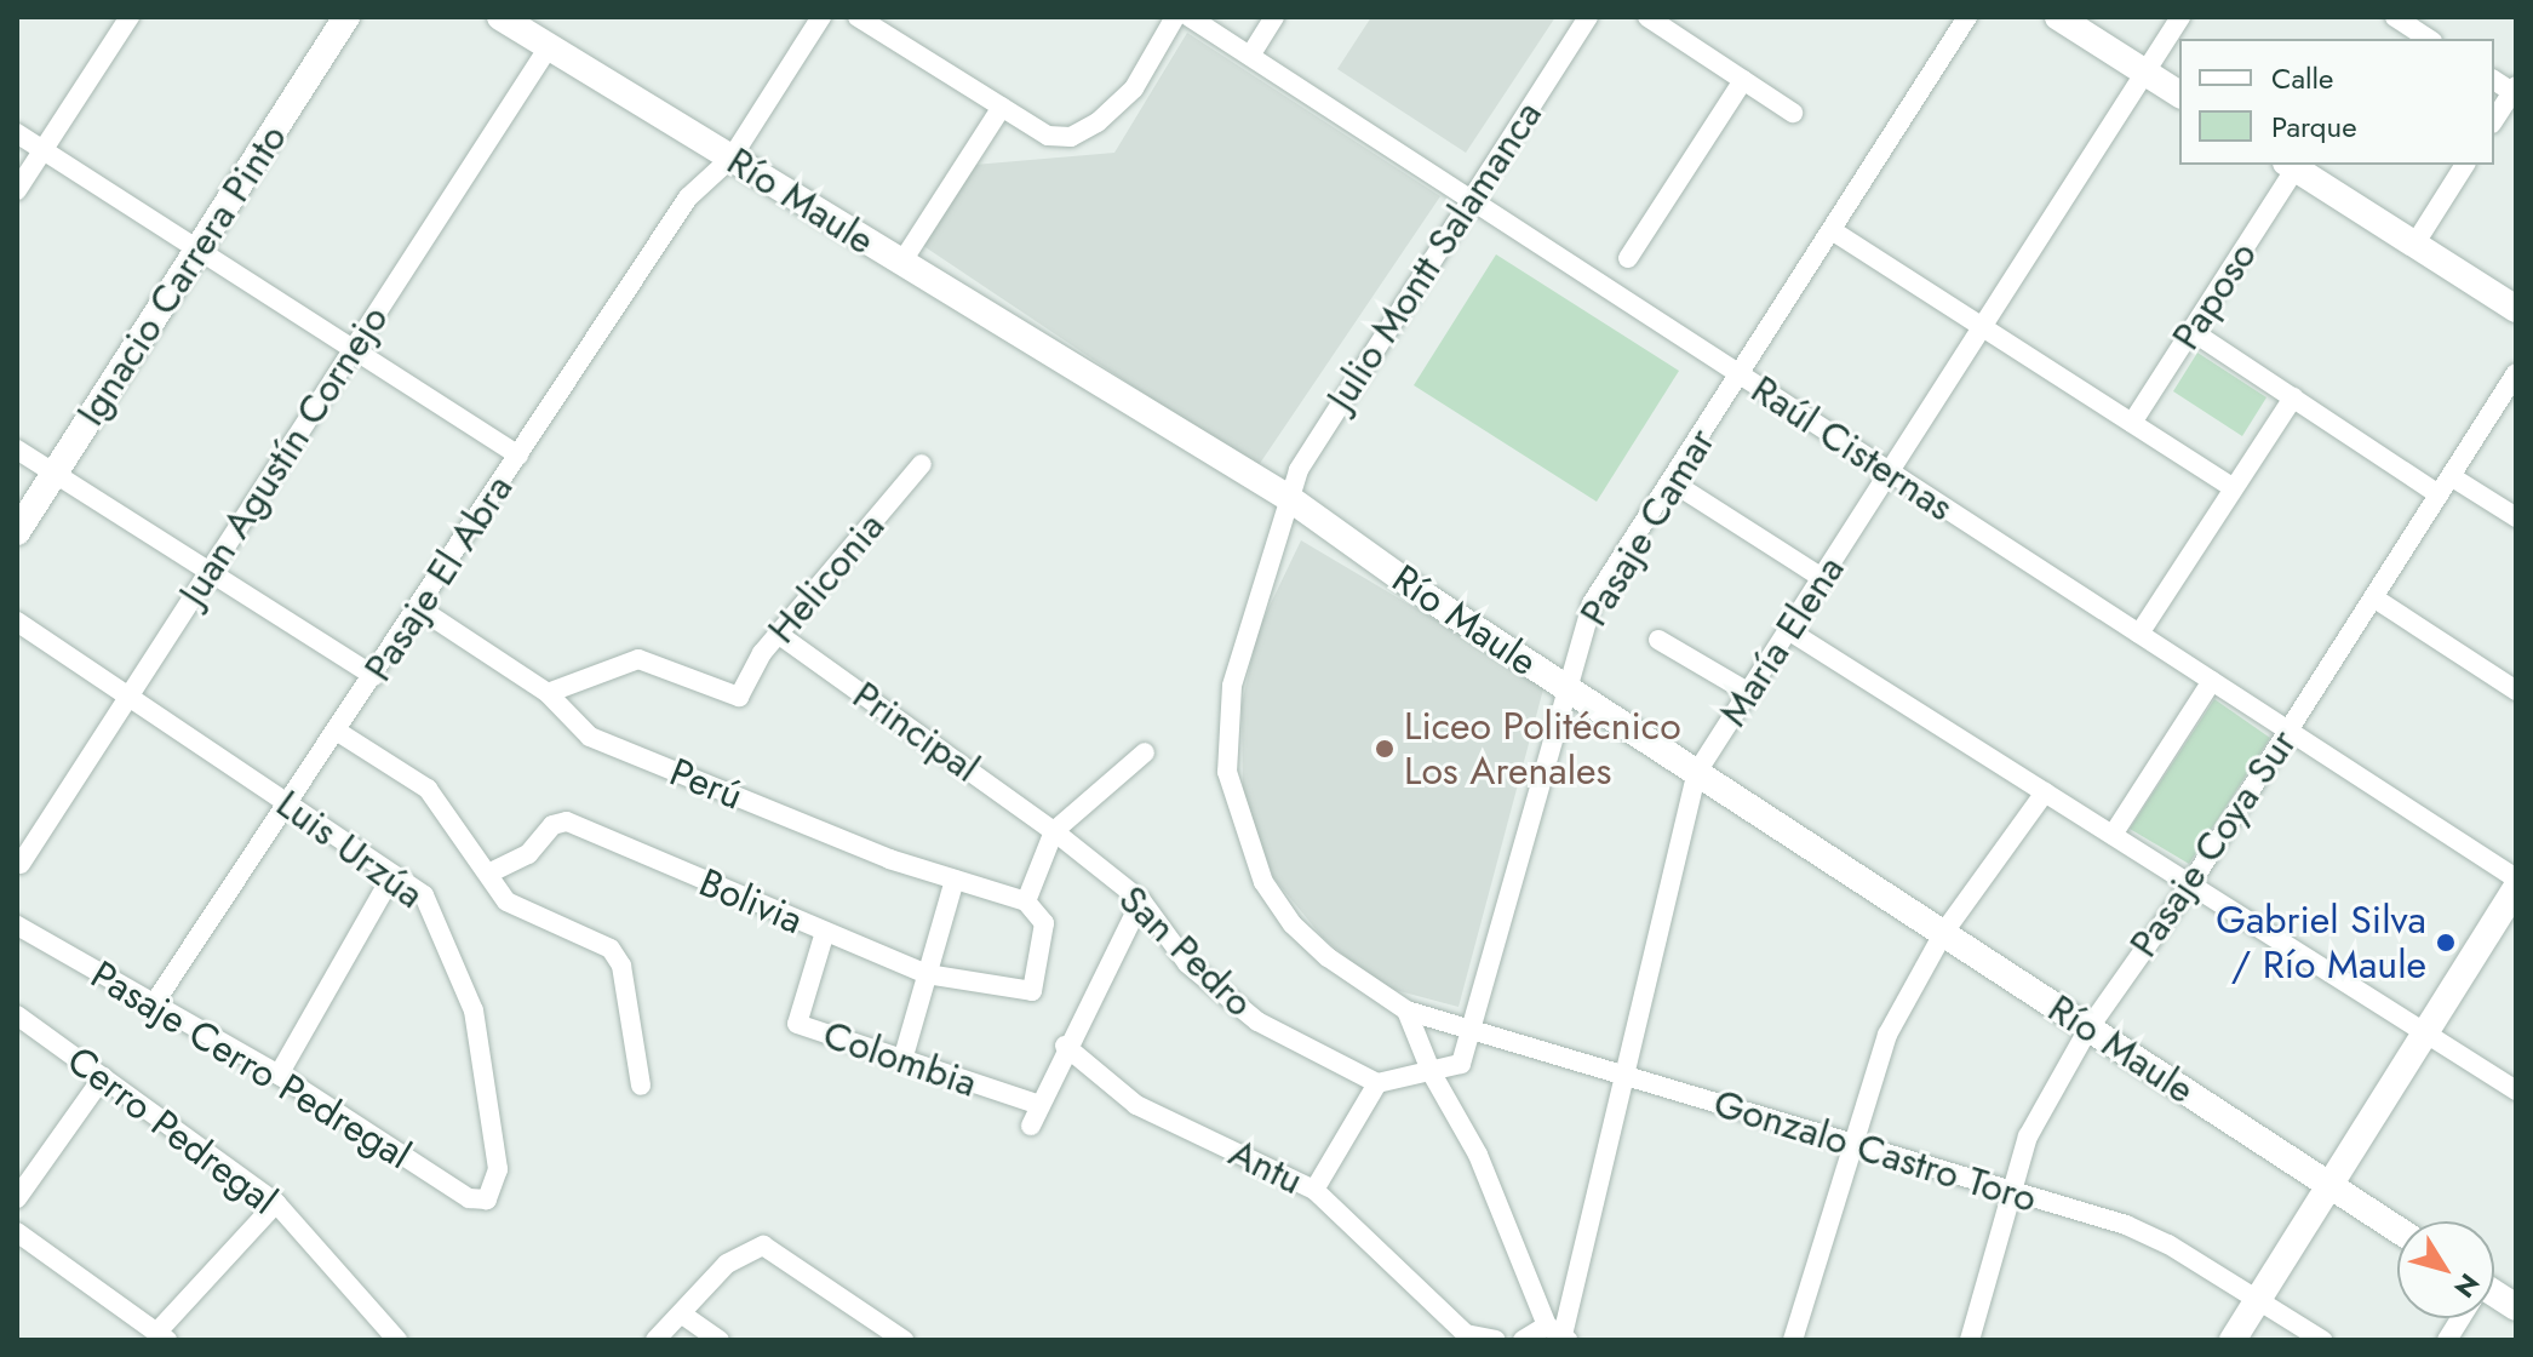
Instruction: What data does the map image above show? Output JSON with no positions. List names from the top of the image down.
{
  "streets": {
    "street": [
      "Río Maule",
      "Julio Montt Salamanca",
      "Ignacio Carrera Pinto",
      "Paposo",
      "Raúl Cisternas",
      "Juan Agustín Cornejo",
      "Pasaje Camar",
      "Pasaje El Abra",
      "Heliconia",
      "María Elena",
      "Principal",
      "Perú",
      "Pasaje Coya Sur",
      "Luis Urzúa",
      "Bolivia",
      "San Pedro",
      "Colombia",
      "Pasaje Cerro Pedregal",
      "Cerro Pedregal",
      "Gonzalo Castro Toro",
      "Antu"
    ]
  },
  "crossings": [
    ["Río Maule", "Julio Montt Salamanca"],
    ["Río Maule", "Juan Agustín Cornejo"],
    ["Río Maule", "Pasaje Camar"],
    ["Río Maule", "Pasaje El Abra"],
    ["Río Maule", "María Elena"],
    ["Río Maule", "Pasaje Coya Sur"],
    ["Julio Montt Salamanca", "Raúl Cisternas"],
    ["Julio Montt Salamanca", "Gonzalo Castro Toro"],
    ["Raúl Cisternas", "Pasaje Camar"],
    ["Raúl Cisternas", "María Elena"],
    ["Raúl Cisternas", "Pasaje Coya Sur"],
    ["Juan Agustín Cornejo", "Luis Urzúa"],
    ["Pasaje Camar", "Gonzalo Castro Toro"],
    ["Pasaje El Abra", "Perú"],
    ["Pasaje El Abra", "Luis Urzúa"],
    ["Pasaje El Abra", "Pasaje Cerro Pedregal"],
    ["Heliconia", "Principal"],
    ["Heliconia", "Perú"],
    ["María Elena", "Gonzalo Castro Toro"],
    ["Principal", "San Pedro"],
    ["Perú", "Bolivia"],
    ["Pasaje Coya Sur", "Gonzalo Castro Toro"],
    ["Luis Urzúa", "Pasaje Cerro Pedregal"],
    ["Bolivia", "Colombia"]
  ],
  "places": ["Liceo Politécnico Los Arenales", "Gabriel Silva / Río Maule"],
  "legend": ["Calle", "Parque"],
  "north": "bottom right"
}
